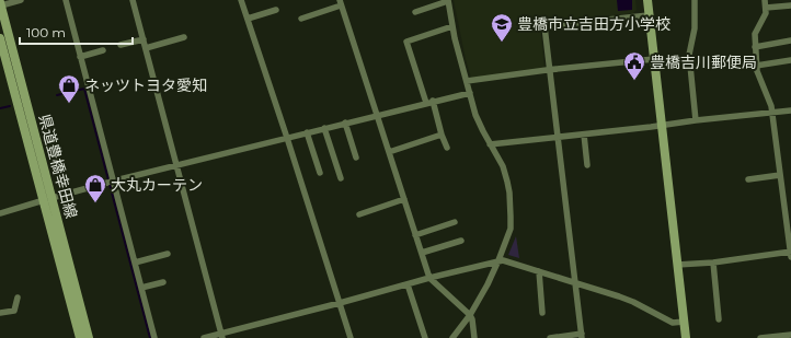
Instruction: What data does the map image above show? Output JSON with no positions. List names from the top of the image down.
{
  "streets": {
    "main road": ["県道豊橋幸田線"]
  },
  "places": {
    "school or university": ["豊橋市立吉田方小学校"],
    "public building": ["豊橋吉川郵便局"],
    "shop": ["ネッツトヨタ愛知", "大丸カーテン"]
  },
  "scale_bar": "100 m"
}
